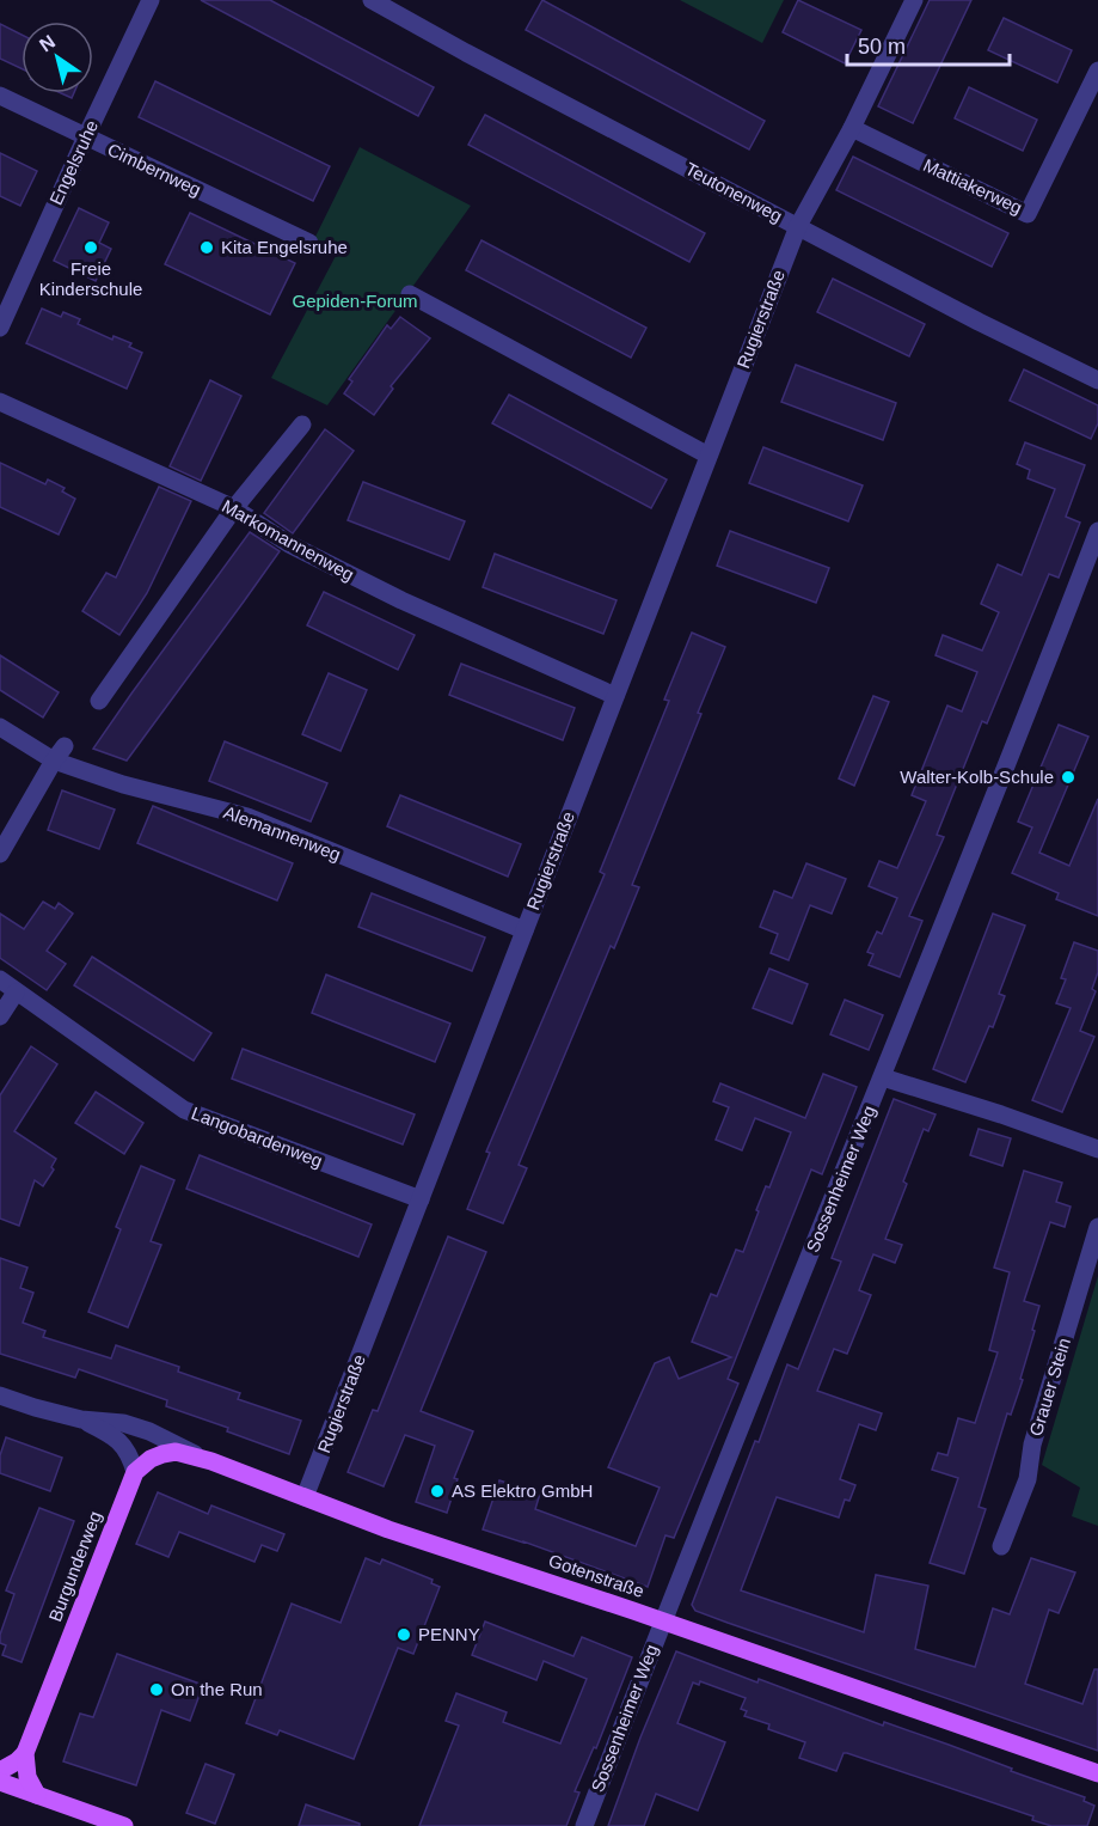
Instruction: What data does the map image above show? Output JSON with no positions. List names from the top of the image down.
{
  "streets": {
    "main road": ["Burgunderweg", "Gotenstraße"],
    "street": [
      "Engelsruhe",
      "Cimbernweg",
      "Mattiakerweg",
      "Teutonenweg",
      "Rugierstraße",
      "Markomannenweg",
      "Alemannenweg",
      "Langobardenweg",
      "Sossenheimer Weg",
      "Grauer Stein"
    ]
  },
  "crossings": [
    ["Engelsruhe", "Cimbernweg"],
    ["Teutonenweg", "Rugierstraße"],
    ["Rugierstraße", "Markomannenweg"],
    ["Rugierstraße", "Alemannenweg"],
    ["Rugierstraße", "Langobardenweg"],
    ["Rugierstraße", "Gotenstraße"],
    ["Sossenheimer Weg", "Gotenstraße"],
    ["Burgunderweg", "Gotenstraße"]
  ],
  "parks": ["Gepiden-Forum"],
  "places": [
    "Freie Kinderschule",
    "Kita Engelsruhe",
    "Walter-Kolb-Schule",
    "AS Elektro GmbH",
    "PENNY",
    "On the Run"
  ],
  "scale_bar": "50 m",
  "north": "top left"
}
